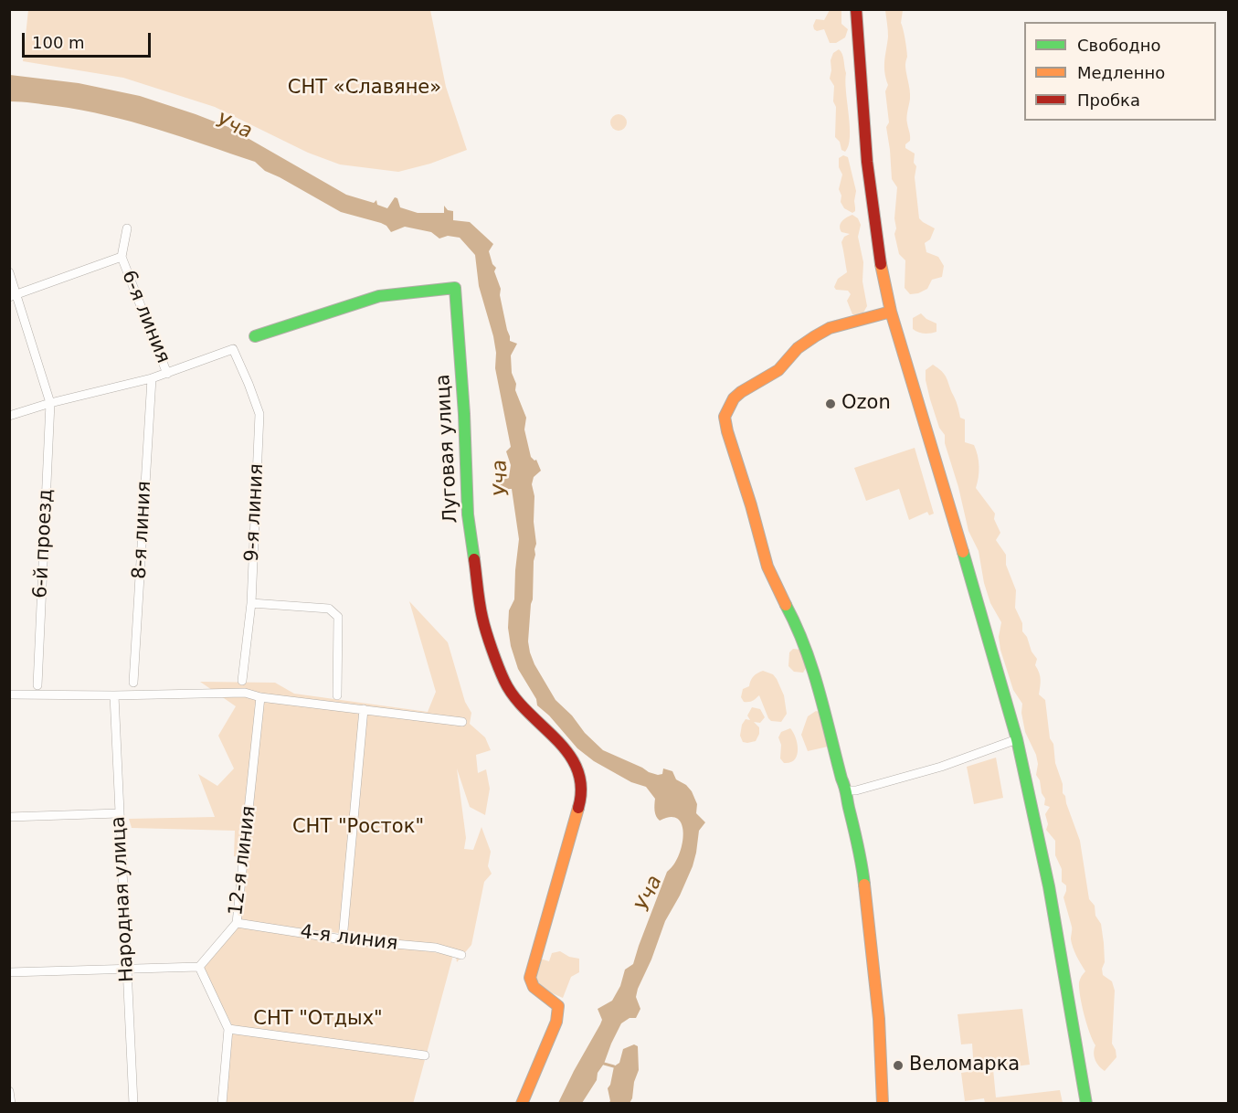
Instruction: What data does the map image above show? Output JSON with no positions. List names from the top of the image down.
{
  "streets": {
    "street": [
      "6-я линия",
      "Луговая улица",
      "9-я линия",
      "8-я линия",
      "6-й проезд",
      "12-я линия",
      "Народная улица",
      "4-я линия"
    ]
  },
  "crossings": [
    ["6-я линия", "9-я линия"],
    ["12-я линия", "4-я линия"]
  ],
  "water": ["Уча"],
  "parks": ["СНТ «Славяне»", "СНТ \"Росток\"", "СНТ \"Отдых\""],
  "places": ["Ozon", "Веломарка"],
  "legend": ["Свободно", "Медленно", "Пробка"],
  "scale_bar": "100 m"
}
